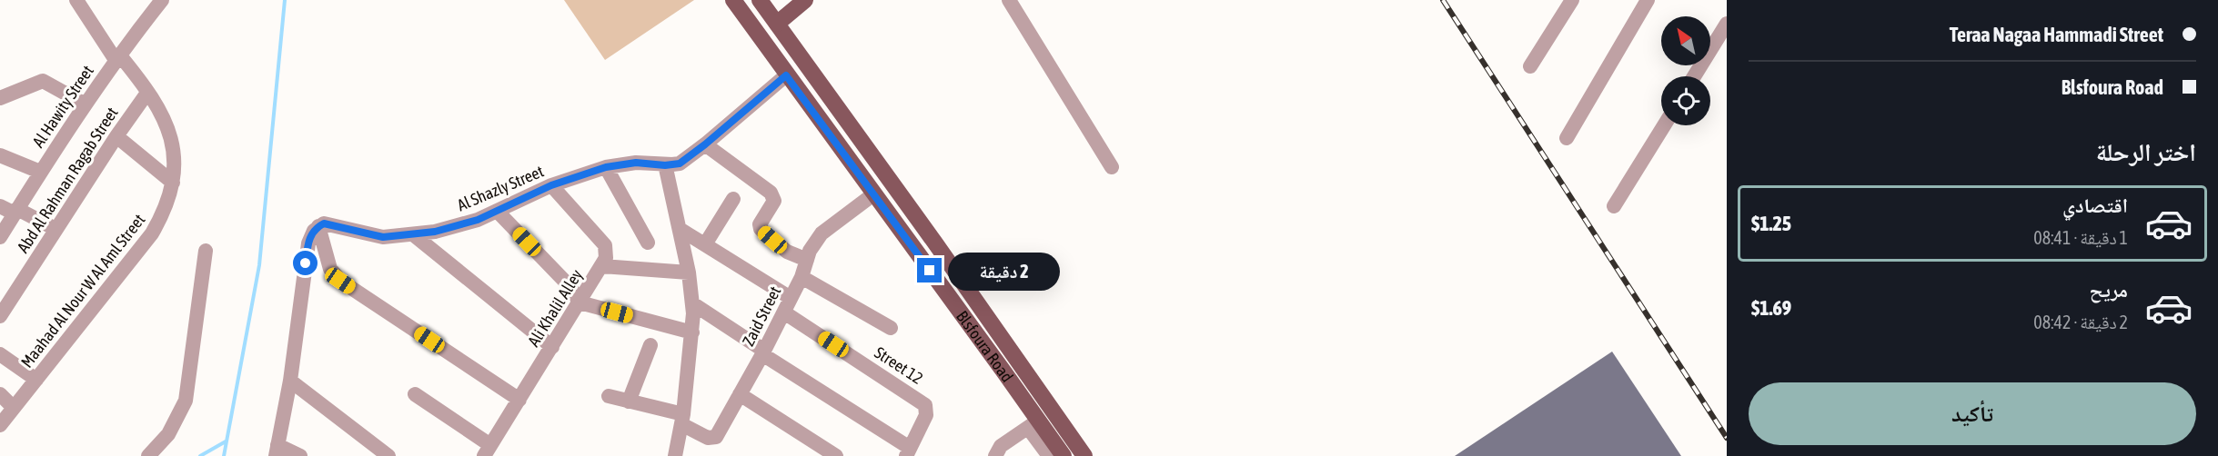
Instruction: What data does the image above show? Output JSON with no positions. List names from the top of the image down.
{
  "streets": {
    "main road": ["Blsfoura Road"],
    "street": [
      "Al Hawity Street",
      "Abd Al Rahman Ragab Street",
      "Al Shazly Street",
      "Maahad Al Nour W Al Aml Street",
      "Ali Khalil Alley",
      "Zaid Street",
      "Street 12"
    ]
  },
  "crossings": [
    ["Al Hawity Street", "Maahad Al Nour W Al Aml Street"],
    ["Abd Al Rahman Ragab Street", "Maahad Al Nour W Al Aml Street"],
    ["Al Shazly Street", "Ali Khalil Alley"],
    ["Al Shazly Street", "Blsfoura Road"],
    ["Zaid Street", "Blsfoura Road"],
    ["Zaid Street", "Street 12"]
  ],
  "north": "top left",
  "page": {
    "banner": ["Teraa Nagaa Hammadi Street", "Blsfoura Road"],
    "heading": "اختر الرحلة",
    "list": [
      {
        "name": "اقتصادي",
        "note": "1 دقيقة · 08:41",
        "value": "$1.25"
      },
      {
        "name": "مريح",
        "note": "2 دقيقة · 08:42",
        "value": "$1.69"
      }
    ],
    "bubble": "2 دقيقة",
    "buttons": "تأكيد"
  }
}
